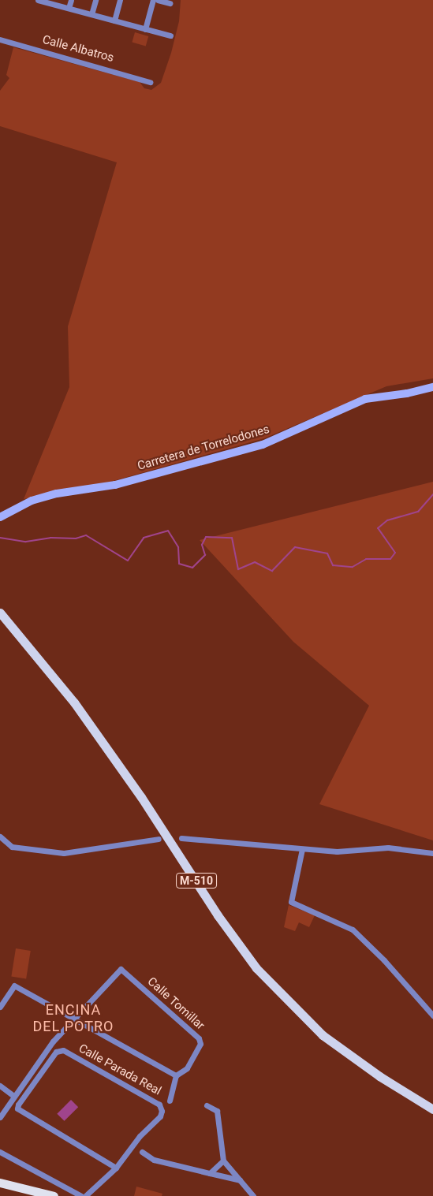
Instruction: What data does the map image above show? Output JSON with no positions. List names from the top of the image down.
{
  "streets": {
    "main road": ["Carretera de Torrelodones", "M-510"],
    "street": ["Calle Albatros", "Calle Tomillar", "Calle Parada Real"]
  },
  "districts": ["ENCINA DEL POTRO"]
}
